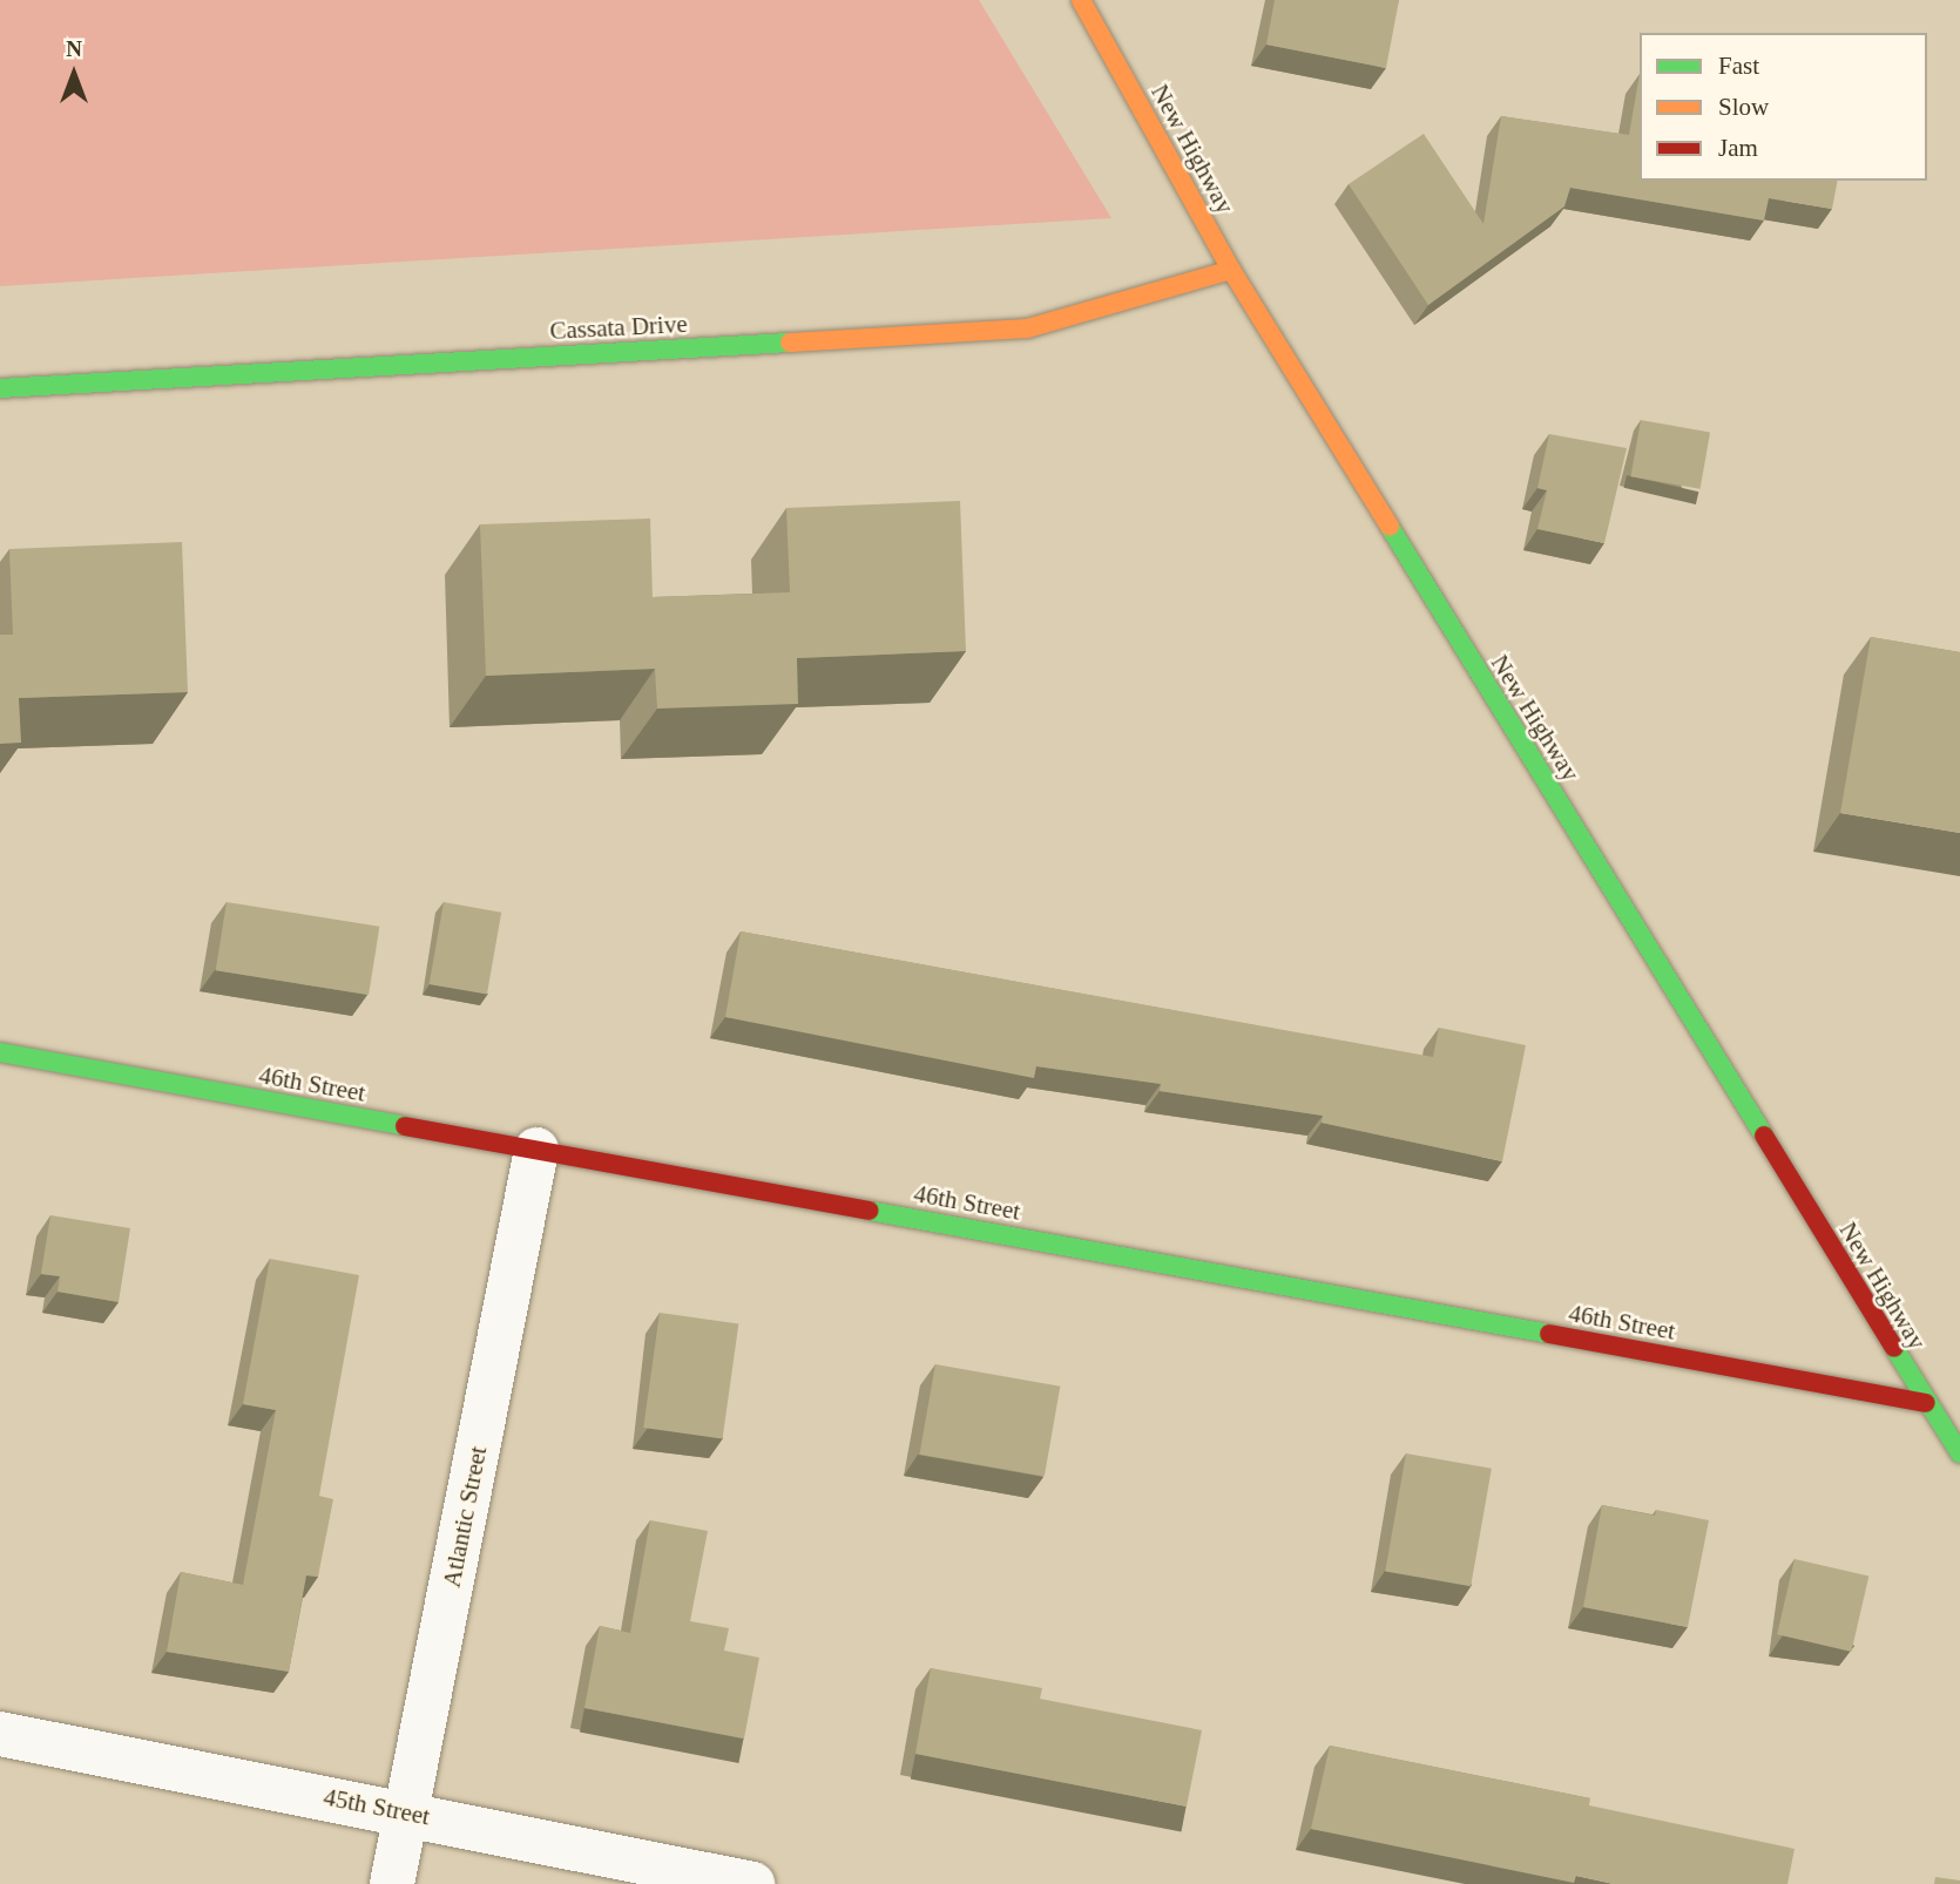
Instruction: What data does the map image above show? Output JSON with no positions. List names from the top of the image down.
{
  "streets": {
    "street": [
      "New Highway",
      "Cassata Drive",
      "46th Street",
      "Atlantic Street",
      "45th Street"
    ]
  },
  "crossings": [
    ["New Highway", "Cassata Drive"],
    ["New Highway", "46th Street"],
    ["46th Street", "Atlantic Street"],
    ["Atlantic Street", "45th Street"]
  ],
  "legend": ["Fast", "Slow", "Jam"],
  "north": "top"
}
